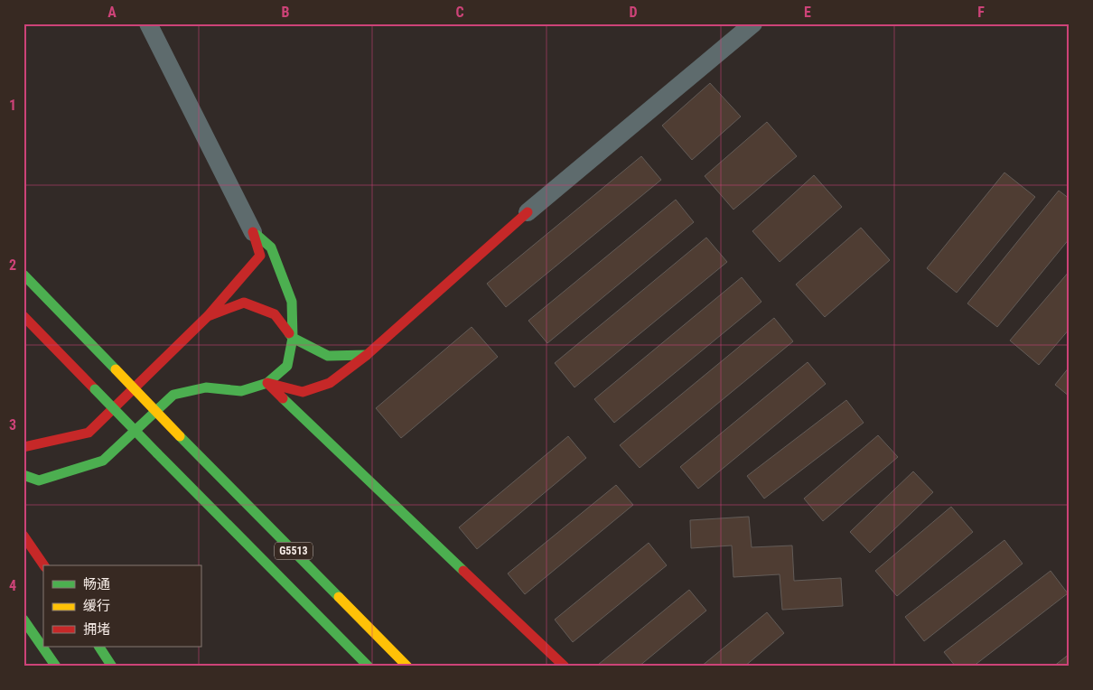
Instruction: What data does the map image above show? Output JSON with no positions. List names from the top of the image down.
{
  "streets": {
    "main road": ["G5513"]
  },
  "legend": ["畅通", "缓行", "拥堵"],
  "grid": {
    "columns": [
      "A",
      "B",
      "C",
      "D",
      "E",
      "F"
    ],
    "rows": [
      "1",
      "2",
      "3",
      "4"
    ]
  }
}
